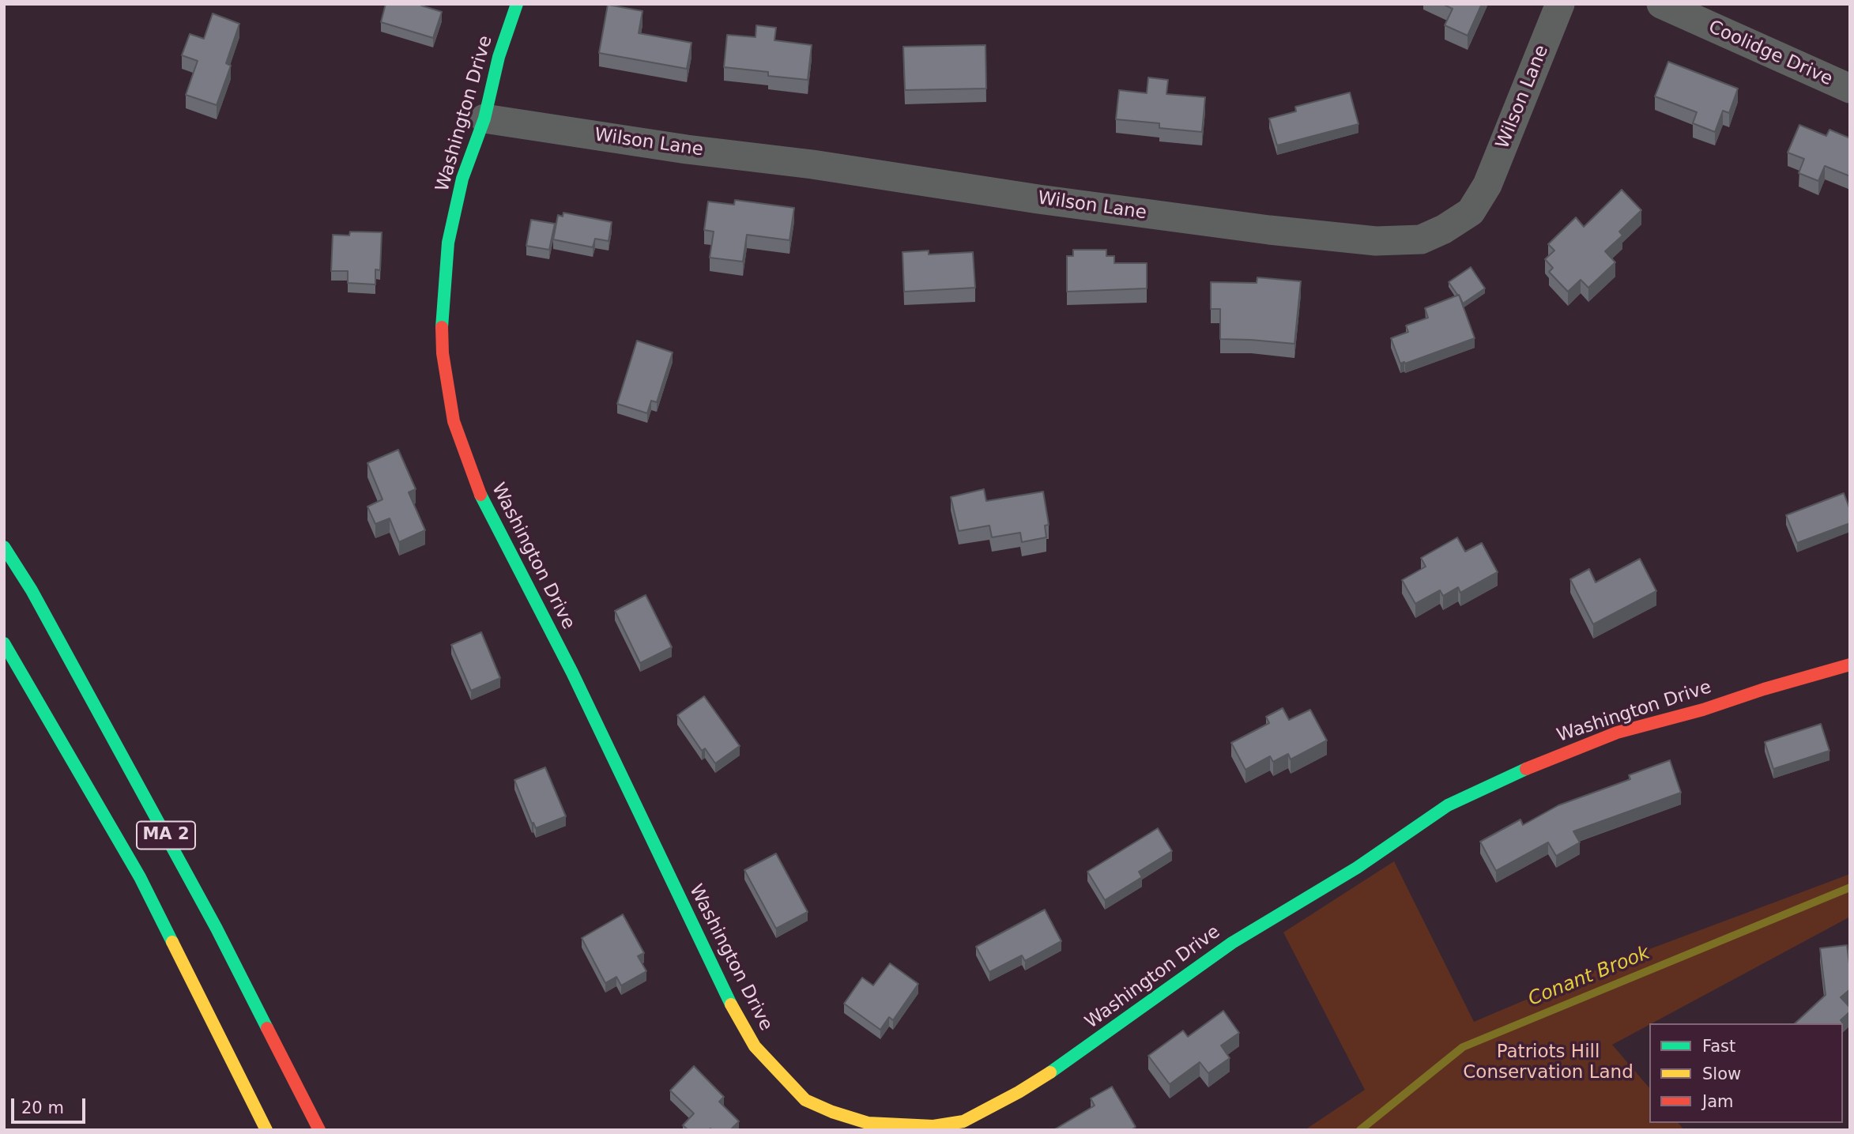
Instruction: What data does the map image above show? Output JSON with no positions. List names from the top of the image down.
{
  "streets": {
    "main road": ["Washington Drive", "MA 2"],
    "street": ["Coolidge Drive", "Wilson Lane"]
  },
  "crossings": [
    ["Wilson Lane", "Washington Drive"]
  ],
  "water": ["Conant Brook"],
  "parks": ["Patriots Hill Conservation Land"],
  "legend": ["Fast", "Slow", "Jam"],
  "scale_bar": "20 m"
}
